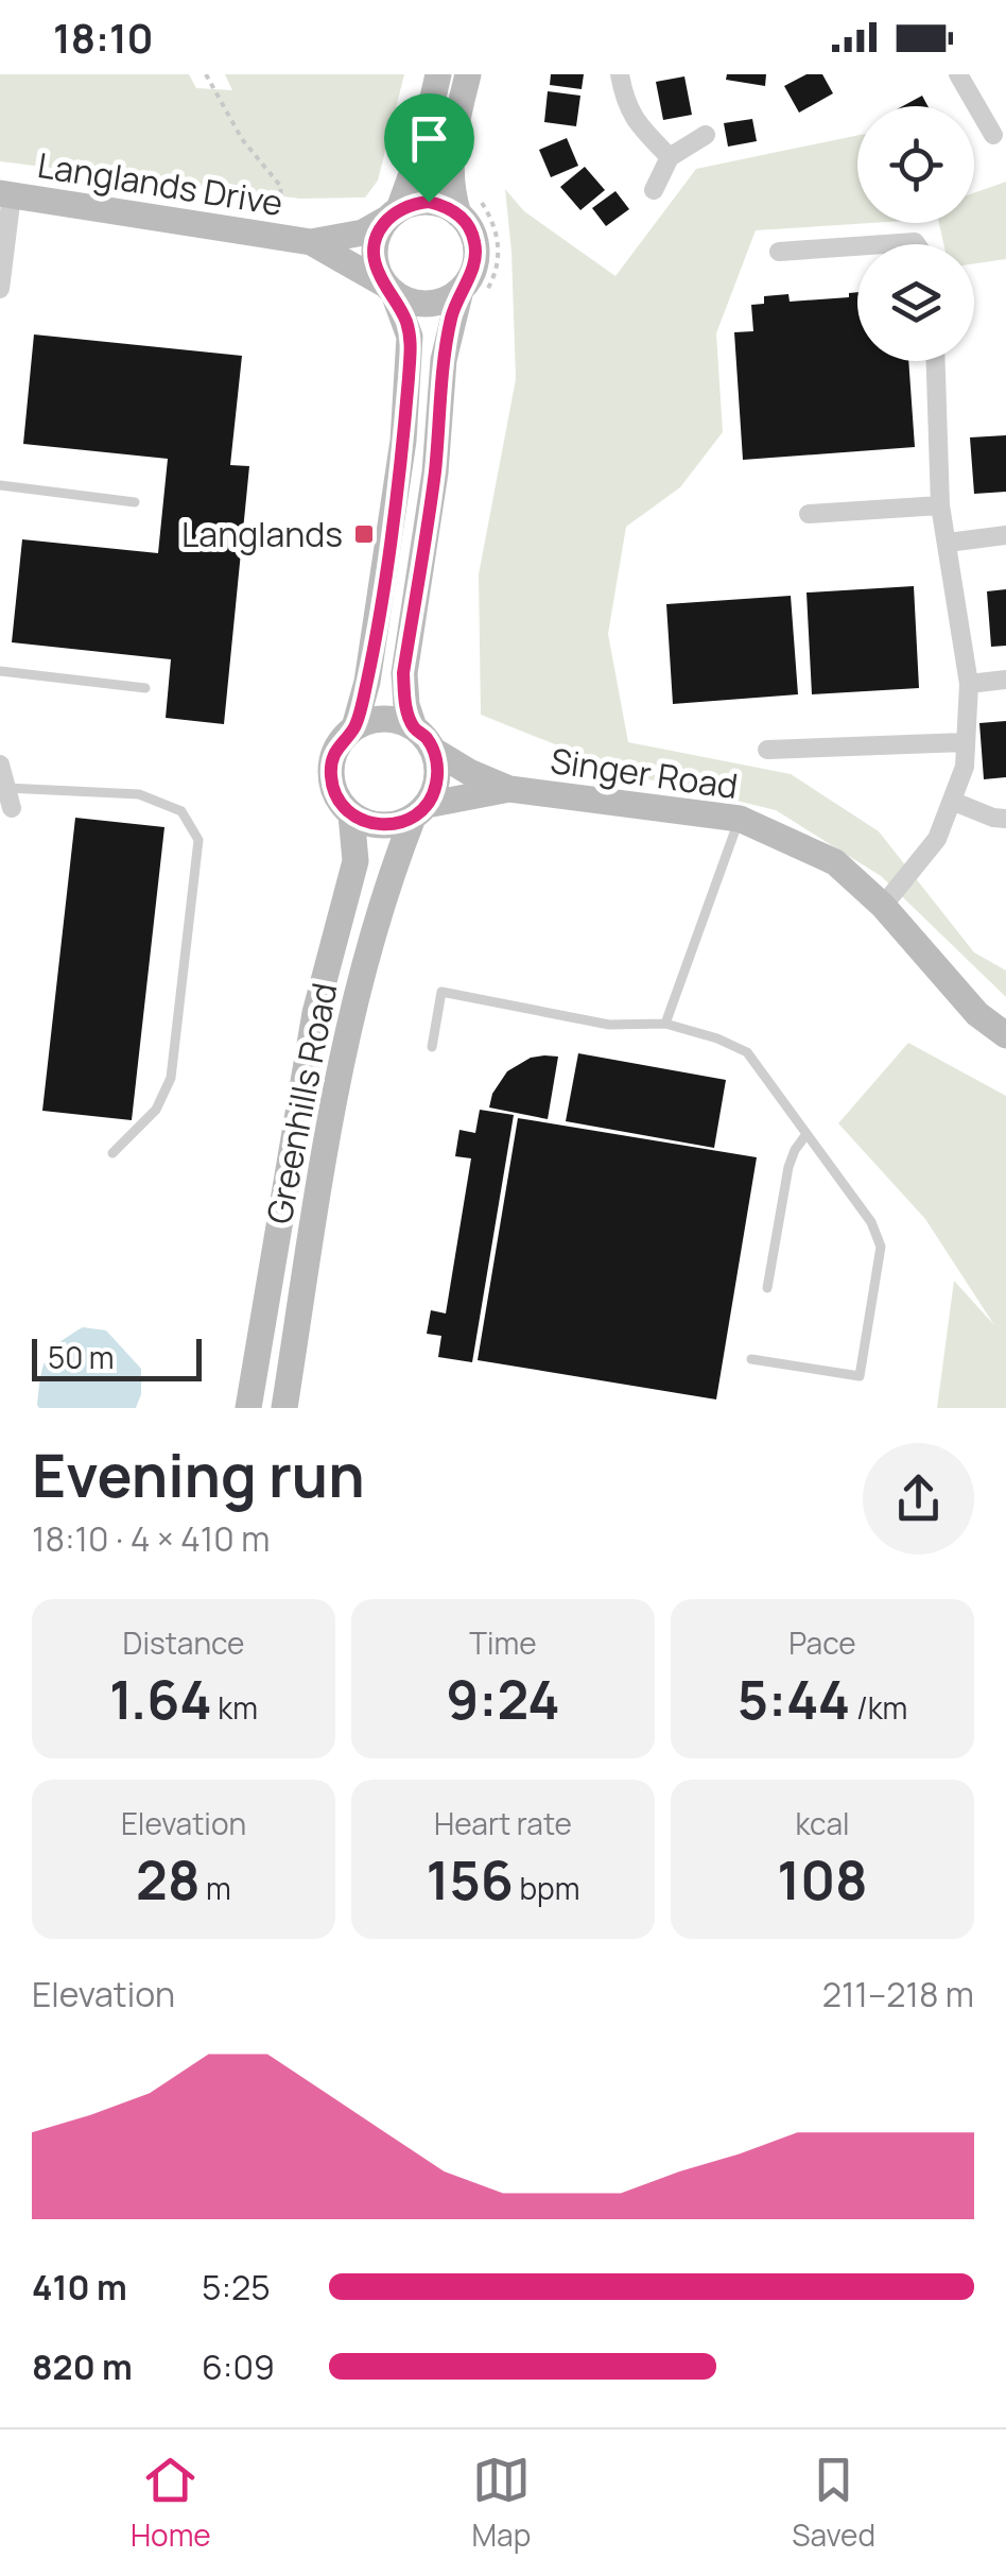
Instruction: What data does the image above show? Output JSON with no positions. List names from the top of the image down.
{
  "streets": {
    "street": ["Langlands Drive", "Singer Road", "Greenhills Road"]
  },
  "crossings": [
    ["Singer Road", "Greenhills Road"]
  ],
  "places": {
    "transit": ["Langlands"]
  },
  "scale_bar": "50 m",
  "page": {
    "status": "18:10",
    "scale": "50 m",
    "heading": ["Evening run", "18:10 · 4 × 410 m"],
    "stats": [
      ["Distance", "1.64 km"],
      ["Time", "9:24"],
      ["Pace", "5:44 /km"],
      ["Elevation", "28 m"],
      ["Heart rate", "156 bpm"],
      ["kcal", "108"]
    ],
    "chart": ["Elevation", "211–218 m"],
    "list": [
      {
        "name": "410 m",
        "note": "5:25"
      },
      {
        "name": "820 m",
        "note": "6:09"
      }
    ],
    "tabs": ["Home", "Map", "Saved"]
  }
}
